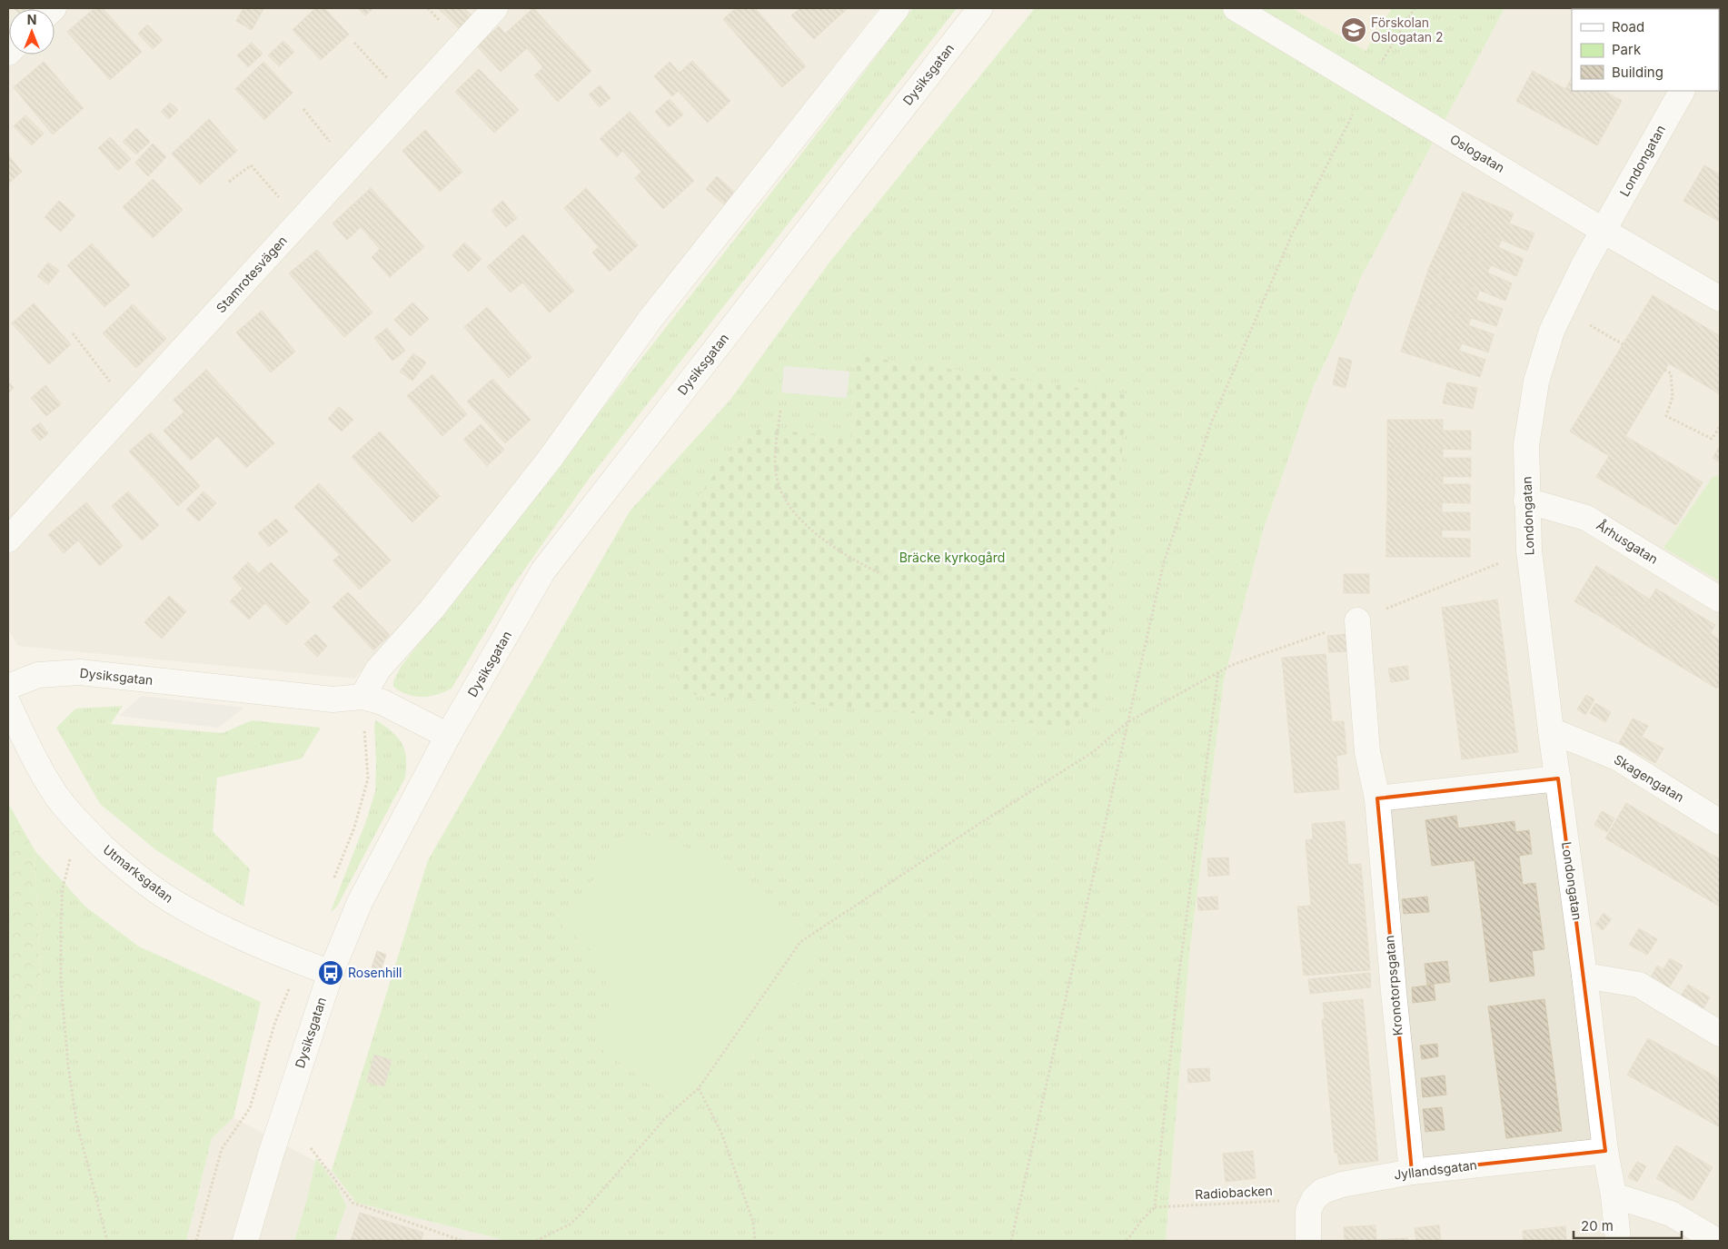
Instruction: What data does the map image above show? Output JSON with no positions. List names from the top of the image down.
{
  "streets": {
    "street": [
      "Dysiksgatan",
      "Oslogatan",
      "Londongatan",
      "Stamrotesvägen",
      "Århusgatan",
      "Skagengatan",
      "Utmarksgatan",
      "Kronotorpsgatan",
      "Jyllandsgatan"
    ],
    "path": ["Radiobacken"]
  },
  "crossings": [
    ["Dysiksgatan", "Utmarksgatan"],
    ["Oslogatan", "Londongatan"],
    ["Londongatan", "Århusgatan"],
    ["Londongatan", "Skagengatan"],
    ["Londongatan", "Jyllandsgatan"],
    ["Kronotorpsgatan", "Jyllandsgatan"],
    ["Jyllandsgatan", "Radiobacken"]
  ],
  "parks": ["Bräcke kyrkogård"],
  "places": {
    "school or university": ["Förskolan Oslogatan 2"],
    "bus stop": ["Rosenhill"]
  },
  "legend": ["Road", "Park", "Building"],
  "scale_bar": "20 m",
  "north": "top"
}
